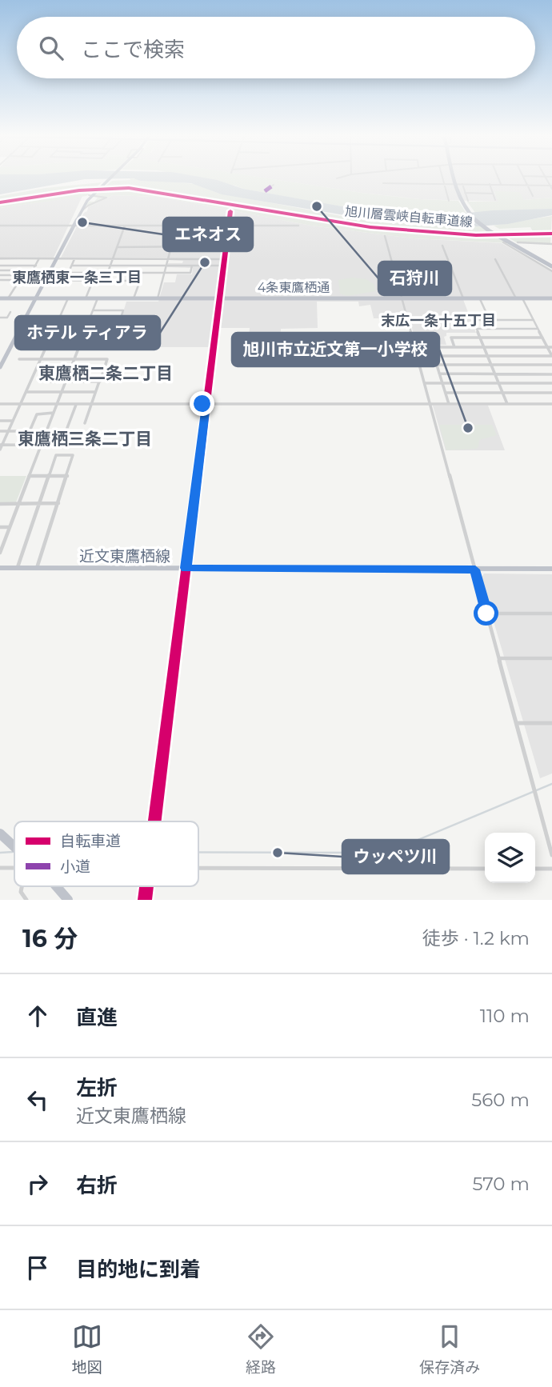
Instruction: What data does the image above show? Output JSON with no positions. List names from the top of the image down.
{
  "streets": {
    "highway": ["4条東鷹栖通"],
    "main road": ["近文東鷹栖線"],
    "cycle path": ["旭川層雲峡自転車道線"]
  },
  "districts": [
    "東鷹栖東一条三丁目",
    "末広一条十五丁目",
    "東鷹栖二条二丁目",
    "東鷹栖三条二丁目"
  ],
  "places": [
    "石狩川",
    "エネオス",
    "ホテル ティアラ",
    "旭川市立近文第一小学校",
    "ウッペツ川"
  ],
  "legend": ["自転車道", "小道"],
  "page": {
    "search": "ここで検索",
    "heading": ["16 分", "徒歩 · 1.2 km"],
    "list": [
      ["直進", "110 m"],
      ["左折", "近文東鷹栖線", "560 m"],
      ["右折", "570 m"],
      "目的地に到着"
    ],
    "nav": ["地図", "経路", "保存済み"]
  }
}
